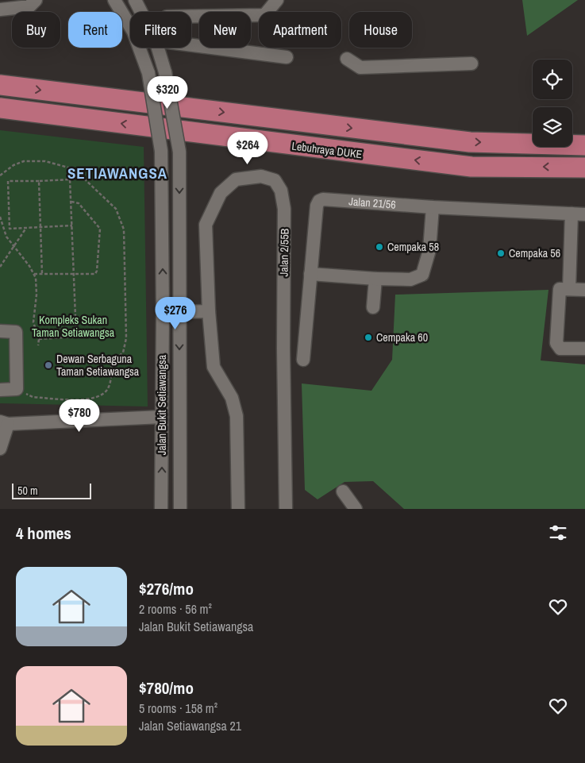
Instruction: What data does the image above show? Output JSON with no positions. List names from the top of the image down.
{
  "streets": {
    "highway": ["Lebuhraya DUKE"],
    "street": ["Jalan 21/56", "Jalan 2/55B", "Jalan Bukit Setiawangsa"]
  },
  "districts": ["SETIAWANGSA"],
  "parks": ["Kompleks Sukan Taman Setiawangsa"],
  "places": [
    "Cempaka 58",
    "Cempaka 56",
    "Cempaka 60",
    "Dewan Serbaguna Taman Setiawangsa"
  ],
  "scale_bar": "50 m",
  "page": {
    "chip": [
      "Buy",
      "Rent",
      "Filters",
      "New",
      "Apartment",
      "House"
    ],
    "price": [
      "$320",
      "$264",
      "$276",
      "$780"
    ],
    "scale": "50 m",
    "heading": "4 homes",
    "list": [
      {
        "name": "$276/mo",
        "note": "2 rooms · 56 m² · Jalan Bukit Setiawangsa"
      },
      {
        "name": "$780/mo",
        "note": "5 rooms · 158 m² · Jalan Setiawangsa 21"
      }
    ]
  }
}
